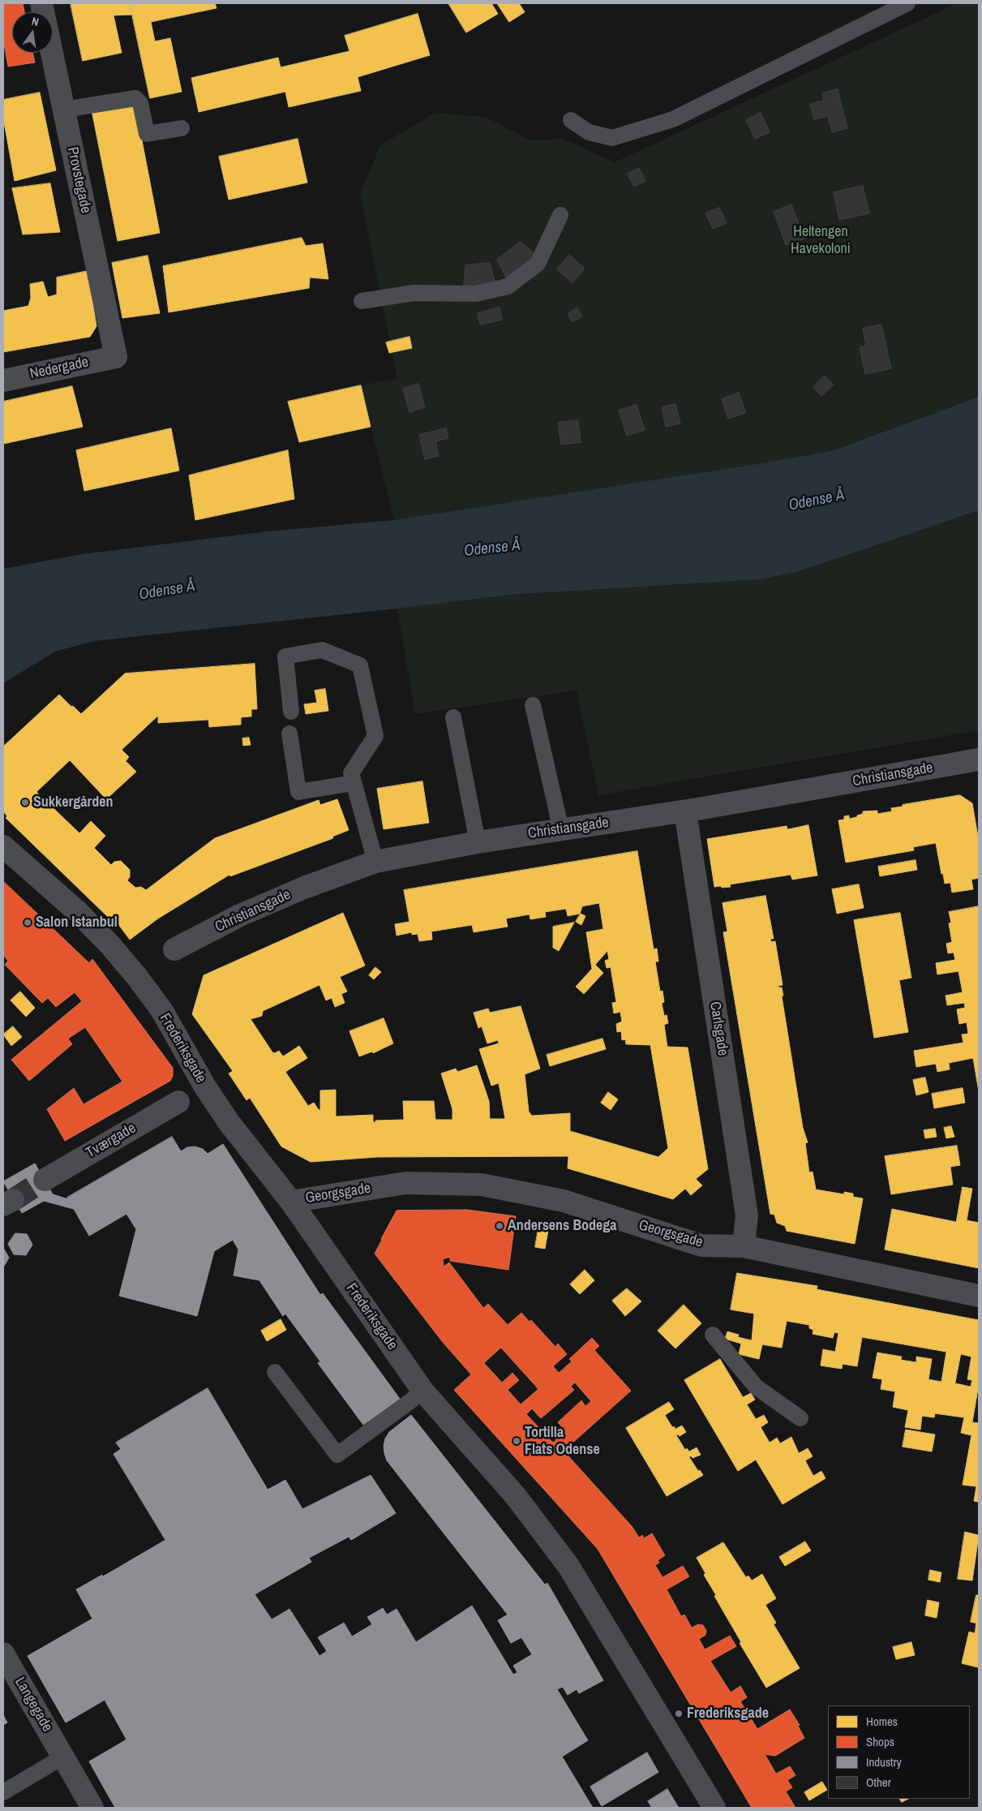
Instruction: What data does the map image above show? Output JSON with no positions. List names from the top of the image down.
{
  "streets": {
    "street": [
      "Provstegade",
      "Nedergade",
      "Christiansgade",
      "Carlsgade",
      "Frederiksgade",
      "Tværgade",
      "Georgsgade",
      "Langegade"
    ]
  },
  "crossings": [
    ["Provstegade", "Nedergade"],
    ["Christiansgade", "Carlsgade"],
    ["Carlsgade", "Georgsgade"],
    ["Frederiksgade", "Georgsgade"]
  ],
  "water": ["Odense Å"],
  "parks": ["Heltengen Havekoloni"],
  "places": [
    "Sukkergården",
    "Salon Istanbul",
    "Andersens Bodega",
    "Tortilla Flats Odense",
    "Frederiksgade"
  ],
  "legend": [
    "Homes",
    "Shops",
    "Industry",
    "Other"
  ],
  "north": "top"
}
